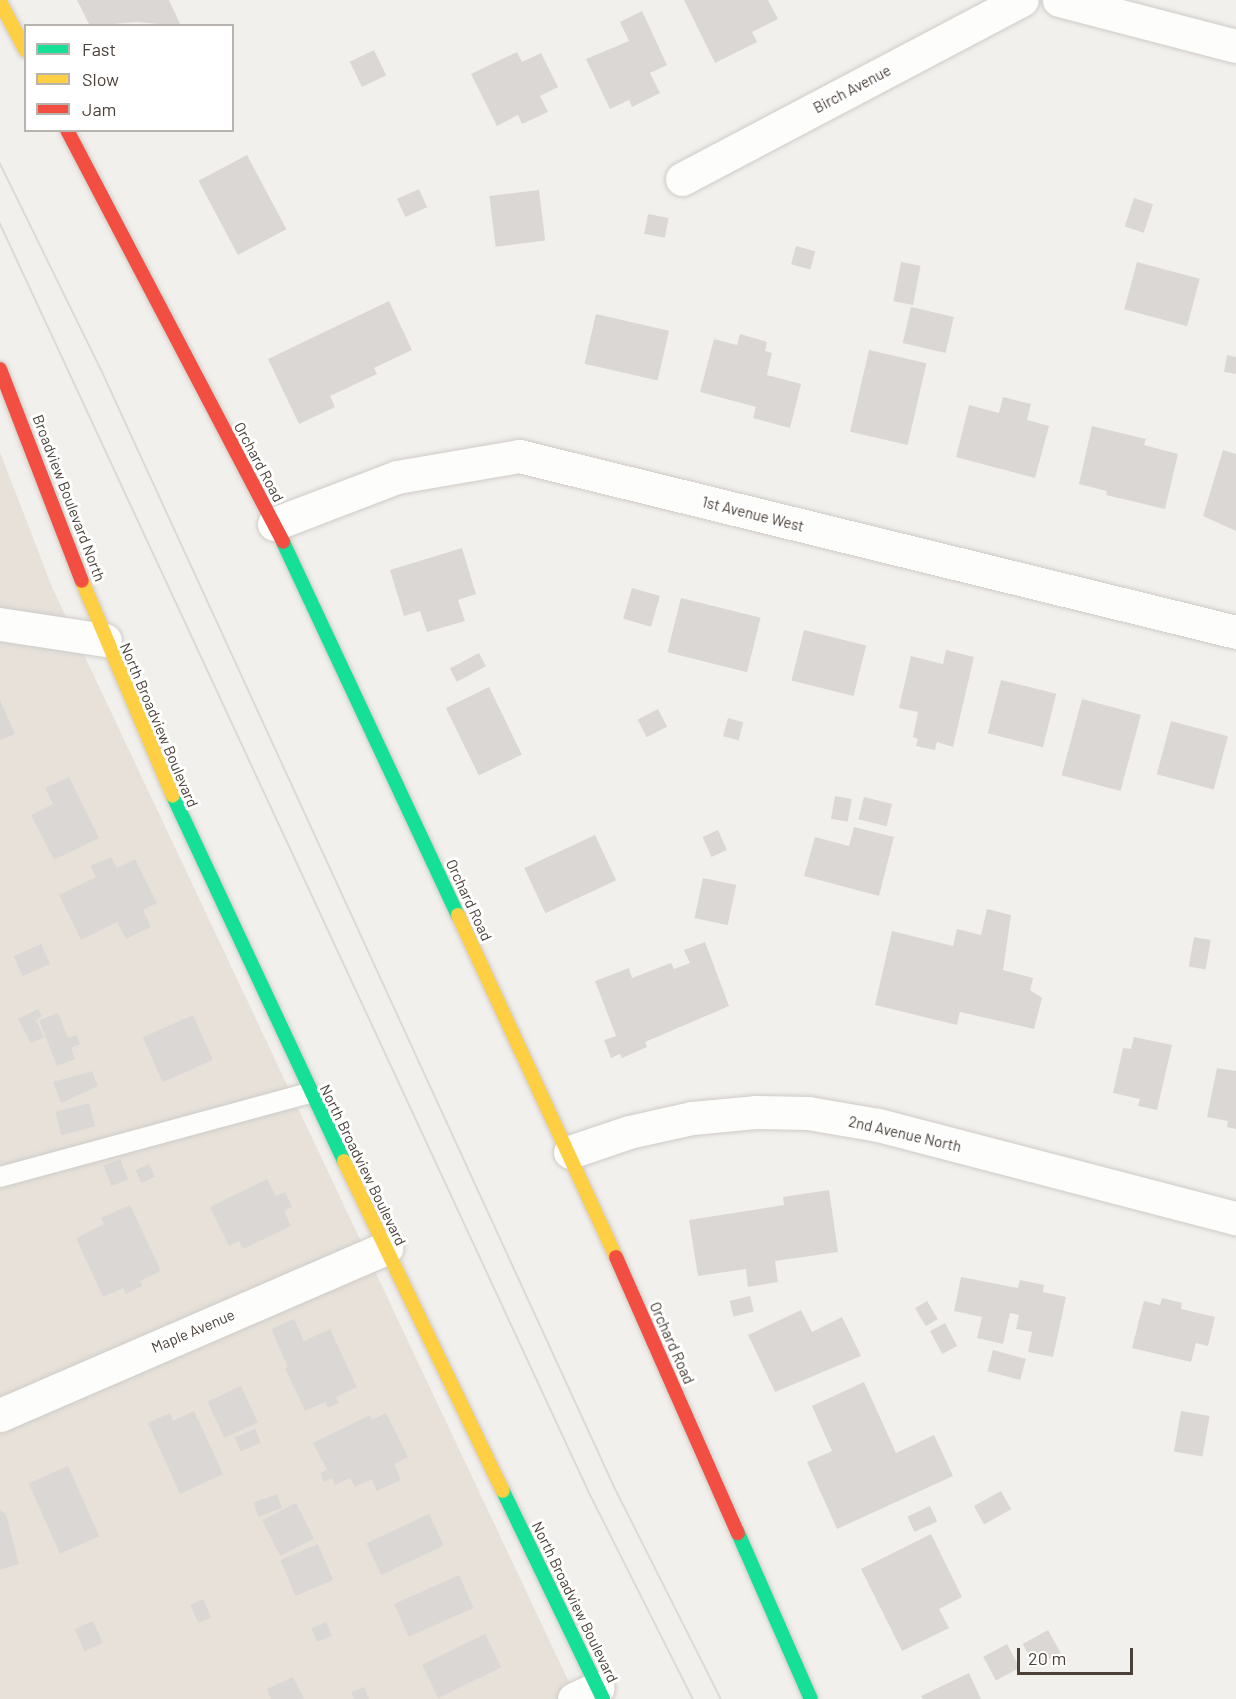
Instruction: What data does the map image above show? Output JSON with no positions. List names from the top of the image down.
{
  "streets": {
    "street": [
      "Birch Avenue",
      "Orchard Road",
      "Broadview Boulevard North",
      "1st Avenue West",
      "North Broadview Boulevard",
      "2nd Avenue North",
      "Maple Avenue"
    ]
  },
  "crossings": [
    ["Orchard Road", "1st Avenue West"],
    ["Orchard Road", "2nd Avenue North"],
    ["Broadview Boulevard North", "North Broadview Boulevard"],
    ["North Broadview Boulevard", "Maple Avenue"]
  ],
  "legend": ["Fast", "Slow", "Jam"],
  "scale_bar": "20 m"
}
